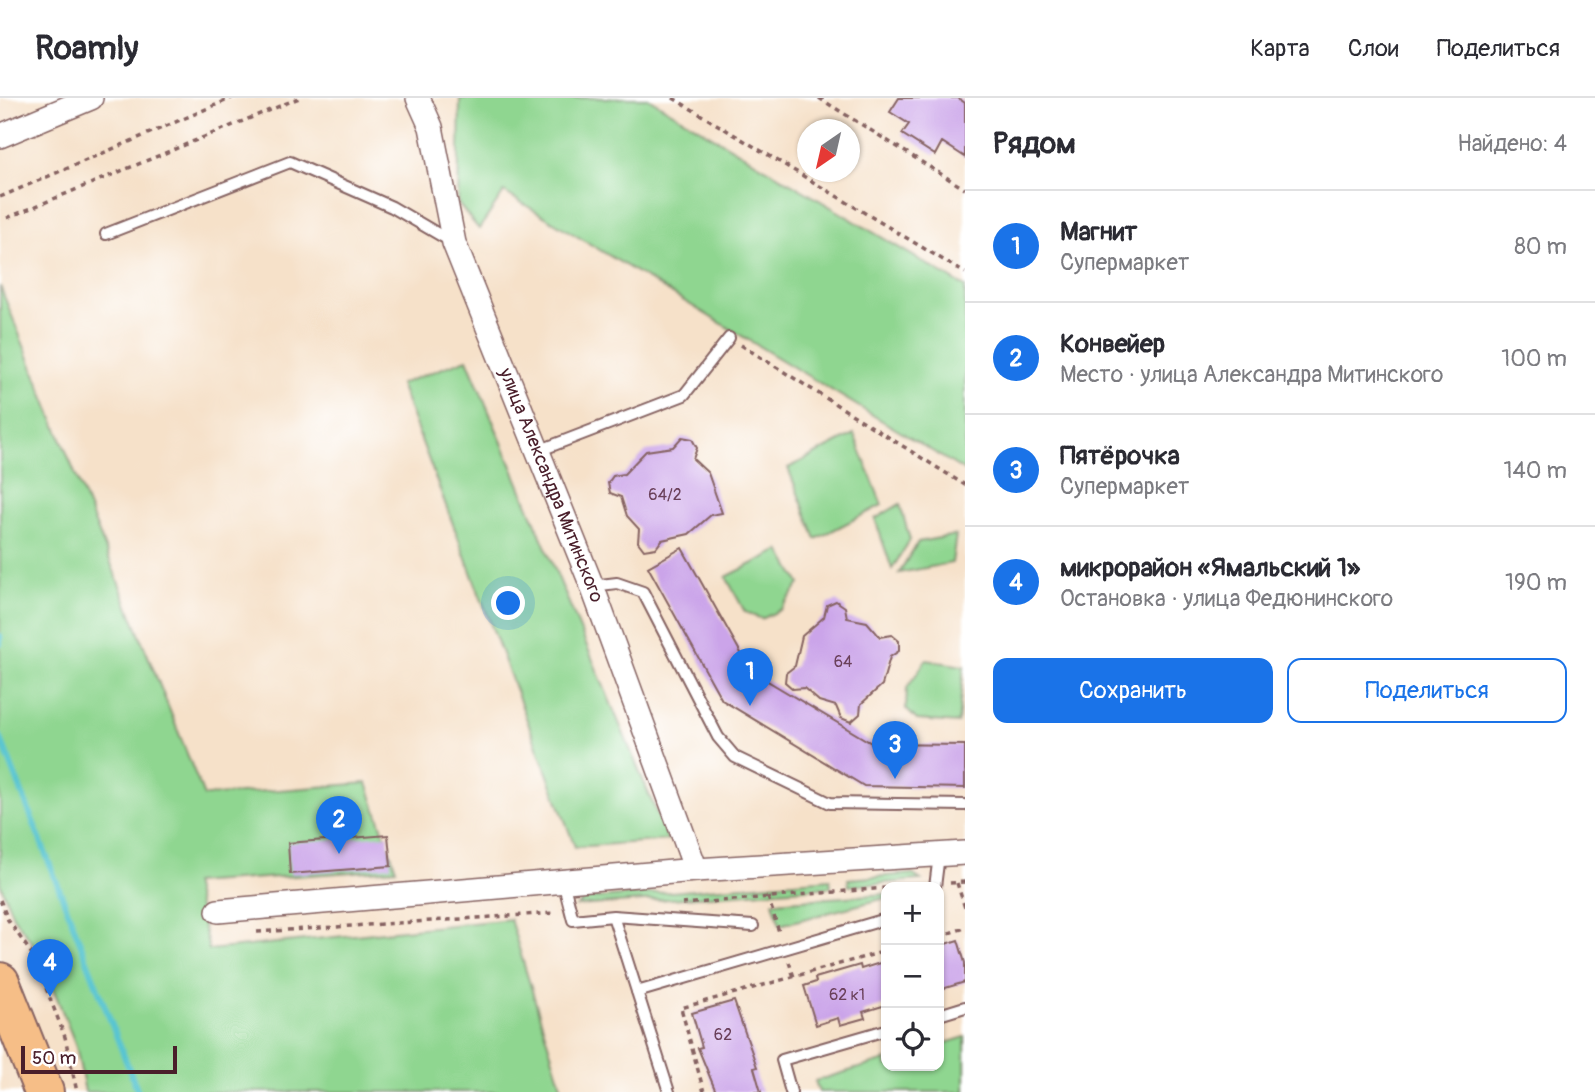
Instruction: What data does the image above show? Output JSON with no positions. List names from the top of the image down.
{
  "streets": {
    "street": ["улица Александра Митинского"]
  },
  "house_numbers": [
    "64/2",
    "64",
    "62 к1",
    "62"
  ],
  "scale_bar": "50 m",
  "north": "bottom left",
  "page": {
    "header": "Roamly",
    "nav": ["Карта", "Слои", "Поделиться"],
    "heading": ["Рядом", "Найдено: 4"],
    "list": [
      {
        "mark": "1",
        "name": "Магнит",
        "note": "Супермаркет",
        "value": "80 m"
      },
      {
        "mark": "2",
        "name": "Конвейер",
        "note": "Место · улица Александра Митинского",
        "value": "100 m"
      },
      {
        "mark": "3",
        "name": "Пятёрочка",
        "note": "Супермаркет",
        "value": "140 m"
      },
      {
        "mark": "4",
        "name": "микрорайон «Ямальский 1»",
        "note": "Остановка · улица Федюнинского",
        "value": "190 m"
      }
    ],
    "buttons": ["Сохранить", "Поделиться"],
    "pins": [
      "1",
      "3",
      "2",
      "4"
    ],
    "map_buttons": ["+", "−"],
    "scale": "50 m"
  }
}
